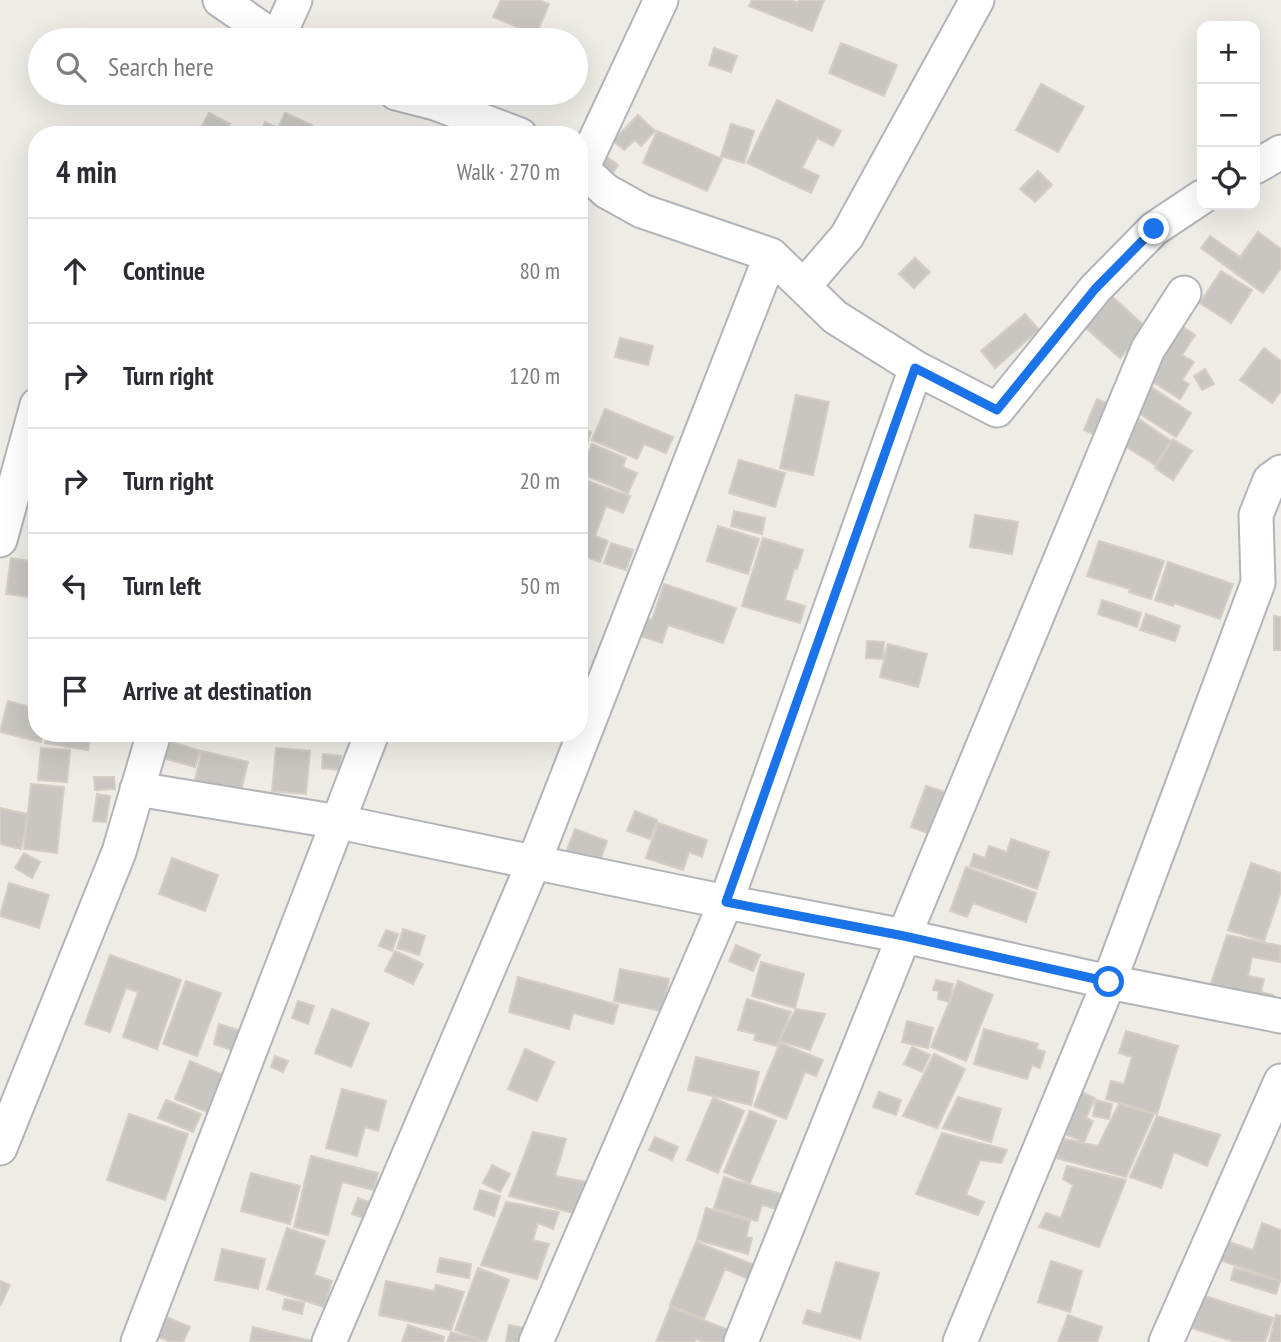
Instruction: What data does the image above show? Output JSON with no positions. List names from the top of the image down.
{
  "page": {
    "map_buttons": ["+", "−"],
    "search": "Search here",
    "heading": ["4 min", "Walk · 270 m"],
    "list": [
      ["Continue", "80 m"],
      ["Turn right", "120 m"],
      ["Turn right", "20 m"],
      ["Turn left", "50 m"],
      "Arrive at destination"
    ]
  }
}
